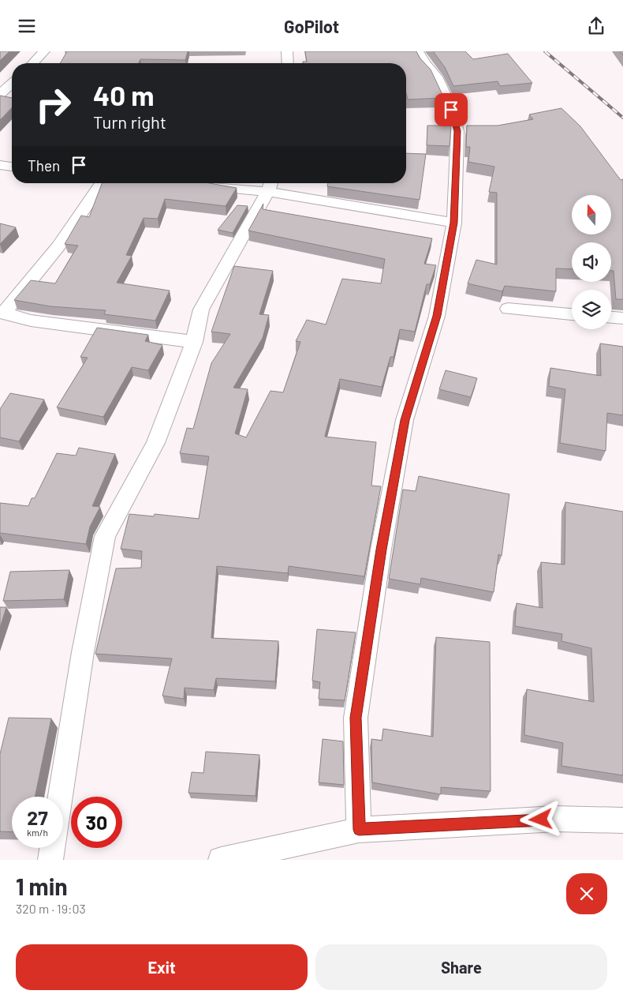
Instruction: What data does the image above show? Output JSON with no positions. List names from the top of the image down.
{
  "north": "top",
  "page": {
    "header": "GoPilot",
    "turn": ["40 m", "Turn right"],
    "then": "Then",
    "speed": "27 km/h",
    "limit": "30",
    "heading": ["1 min", "320 m · 19:03"],
    "buttons": ["Exit", "Share"]
  }
}
